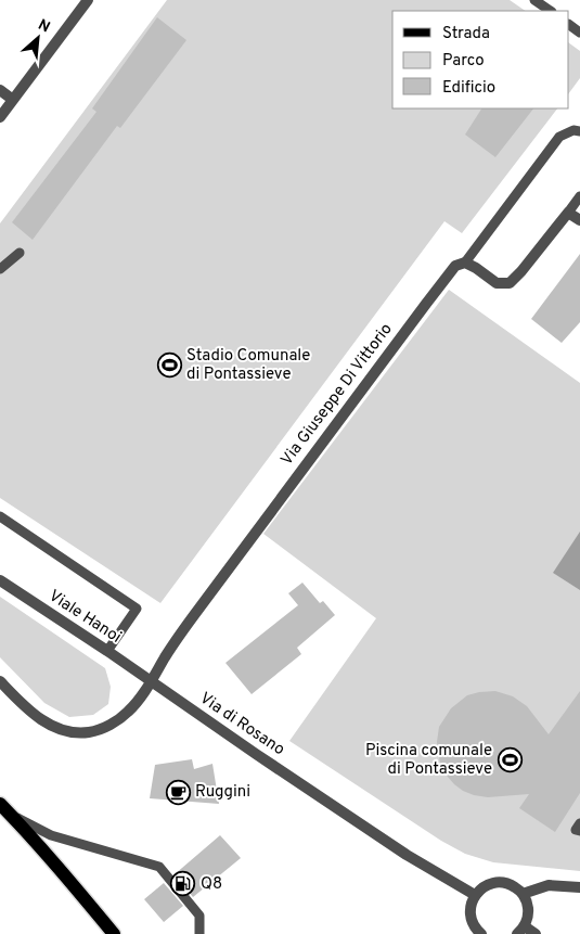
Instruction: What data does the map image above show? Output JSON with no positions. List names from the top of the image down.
{
  "streets": {
    "street": ["Via Giuseppe Di Vittorio", "Viale Hanoi", "Via di Rosano"]
  },
  "crossings": [
    ["Via Giuseppe Di Vittorio", "Viale Hanoi"],
    ["Via Giuseppe Di Vittorio", "Via di Rosano"],
    ["Viale Hanoi", "Via di Rosano"]
  ],
  "places": {
    "sports": ["Stadio Comunale di Pontassieve", "Piscina comunale di Pontassieve"],
    "cafe": ["Ruggini"],
    "fuel station": ["Q8"]
  },
  "legend": ["Strada", "Parco", "Edificio"],
  "north": "top right"
}
